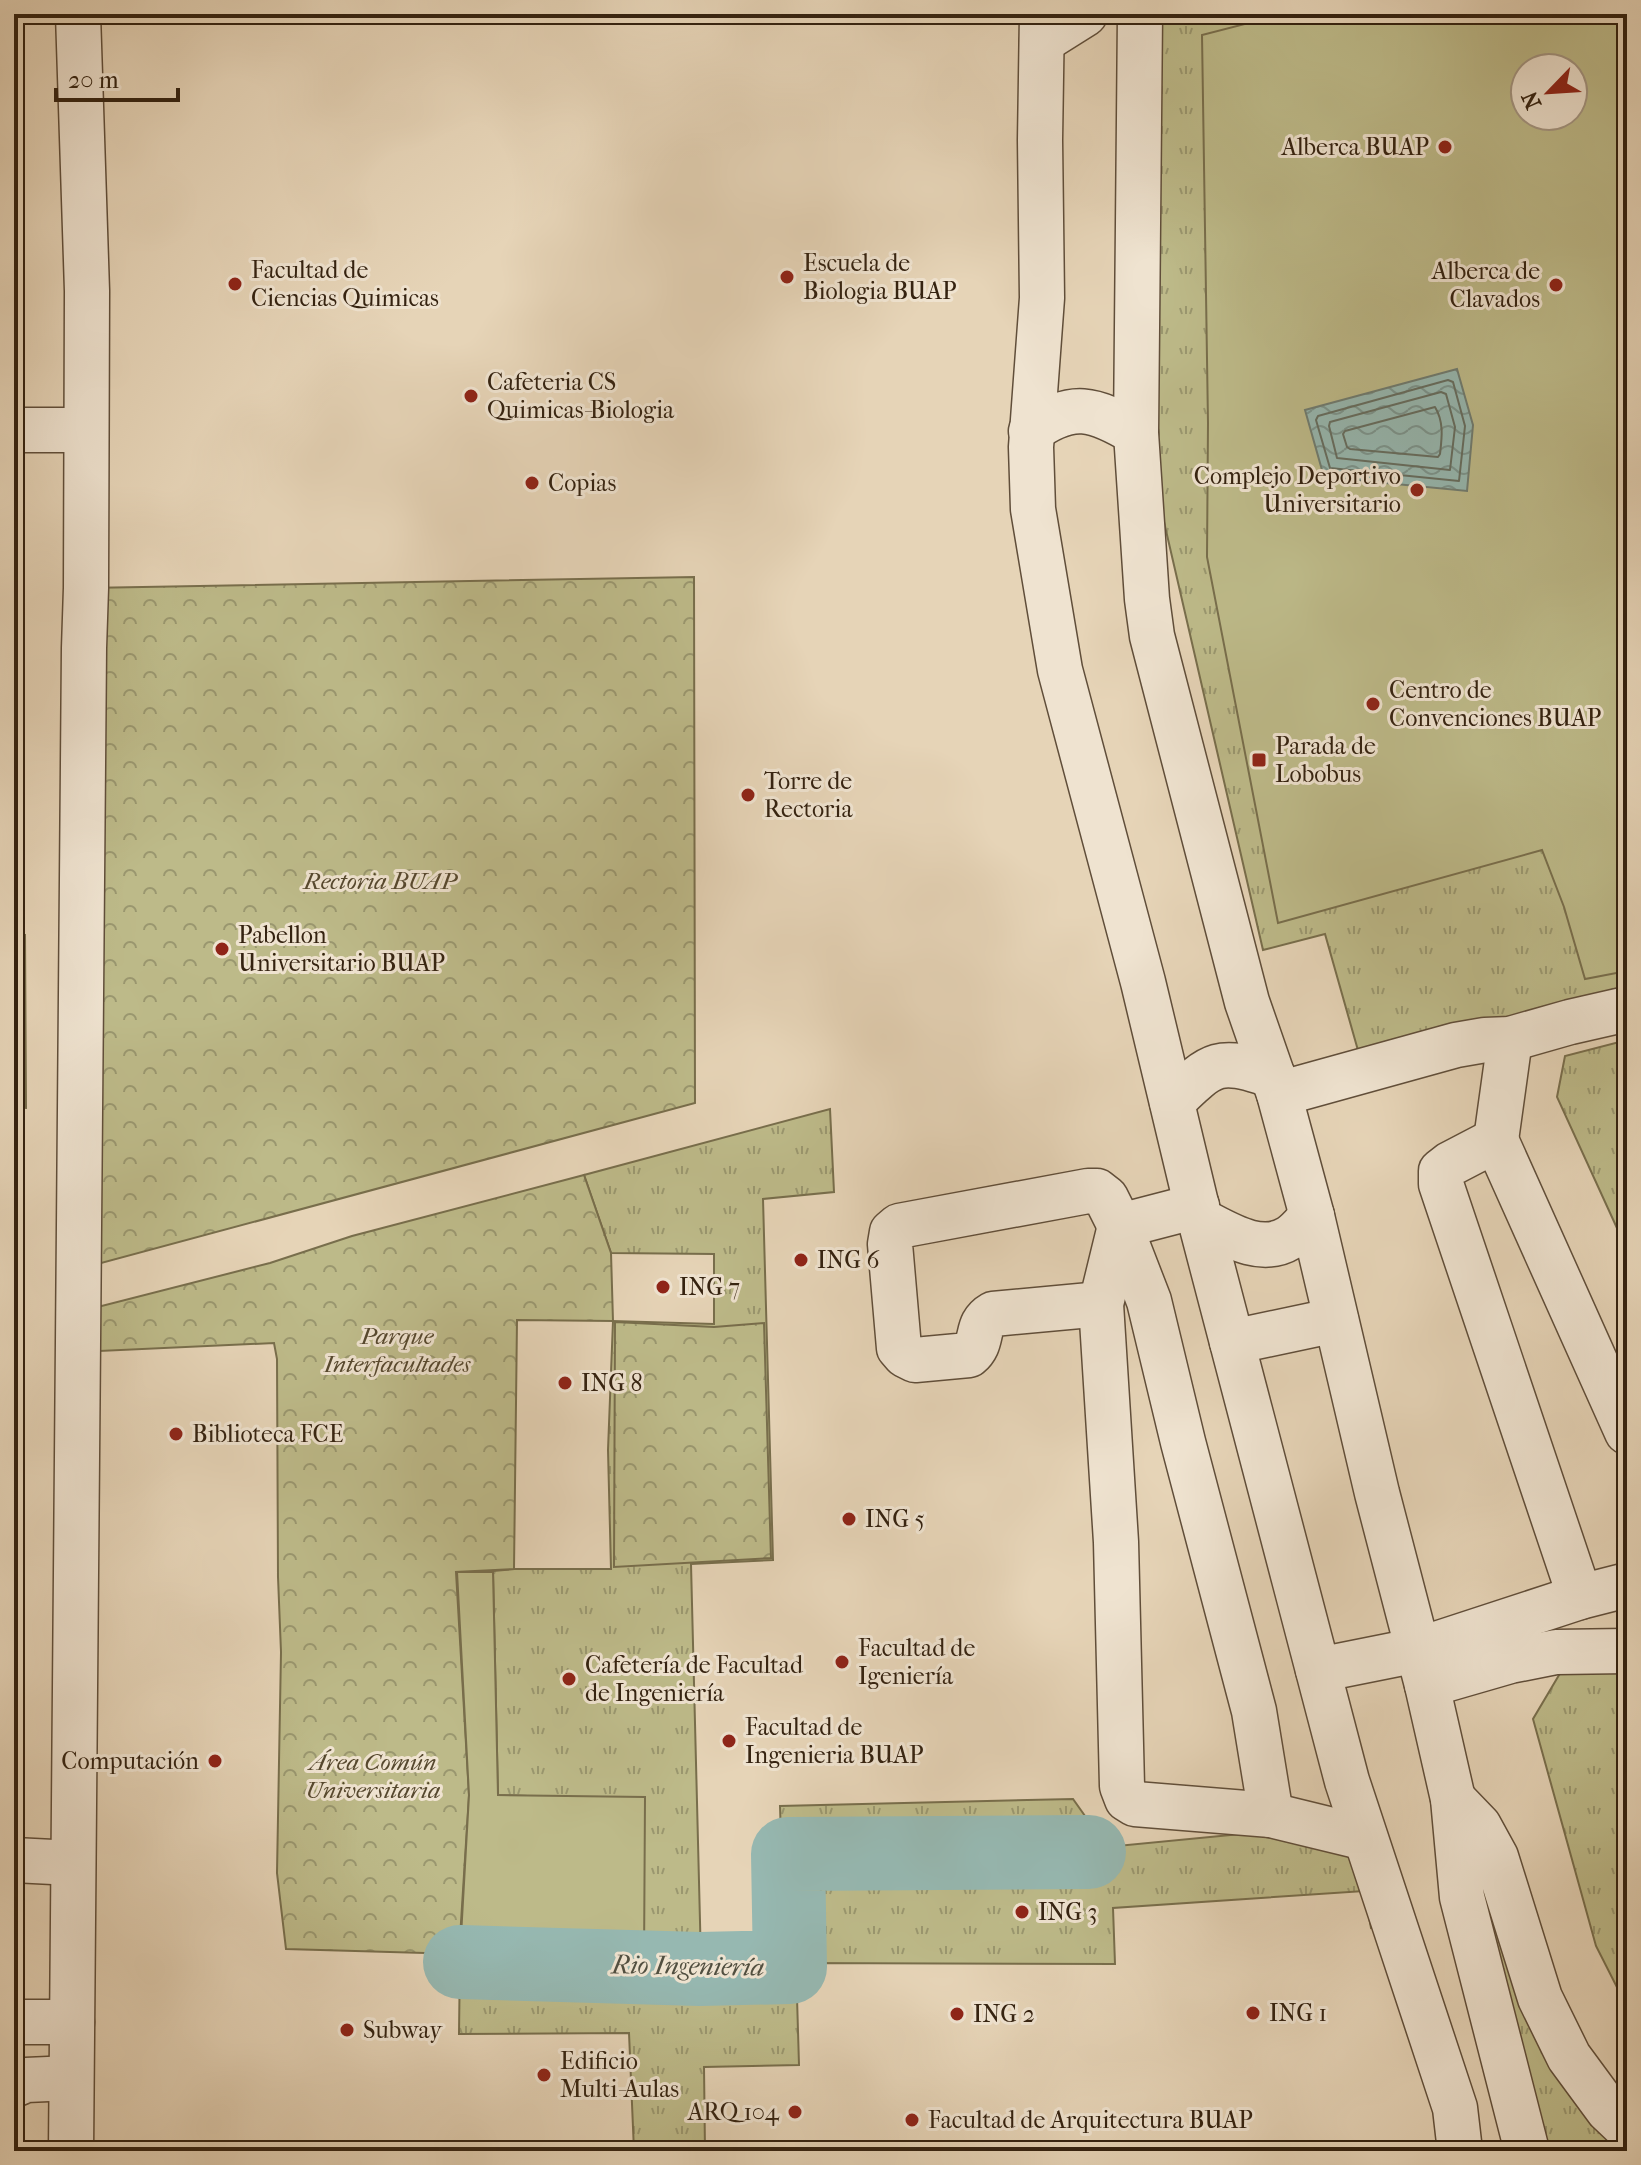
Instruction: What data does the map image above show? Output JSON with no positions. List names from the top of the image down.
{
  "water": ["Rio Ingeniería"],
  "parks": ["Rectoria BUAP", "Parque Interfacultades", "Área Común Universitaria"],
  "places": {
    "other": [
      "Alberca BUAP",
      "Escuela de Biologia BUAP",
      "Facultad de Ciencias Quimicas",
      "Alberca de Clavados",
      "Cafeteria CS Quimicas-Biologia",
      "Copias",
      "Complejo Deportivo Universitario",
      "Centro de Convenciones BUAP",
      "Torre de Rectoria",
      "Pabellon Universitario BUAP",
      "ING 6",
      "ING 7",
      "ING 8",
      "Biblioteca FCE",
      "ING 5",
      "Facultad de Igeniería",
      "Cafetería de Facultad de Ingeniería",
      "Facultad de Ingenieria BUAP",
      "Computación",
      "ING 3",
      "ING 1",
      "ING 2",
      "Subway",
      "Edificio Multi-Aulas",
      "ARQ 104",
      "Facultad de Arquitectura BUAP"
    ],
    "transit": ["Parada de Lobobus"]
  },
  "scale_bar": "20 m",
  "north": "bottom left"
}
